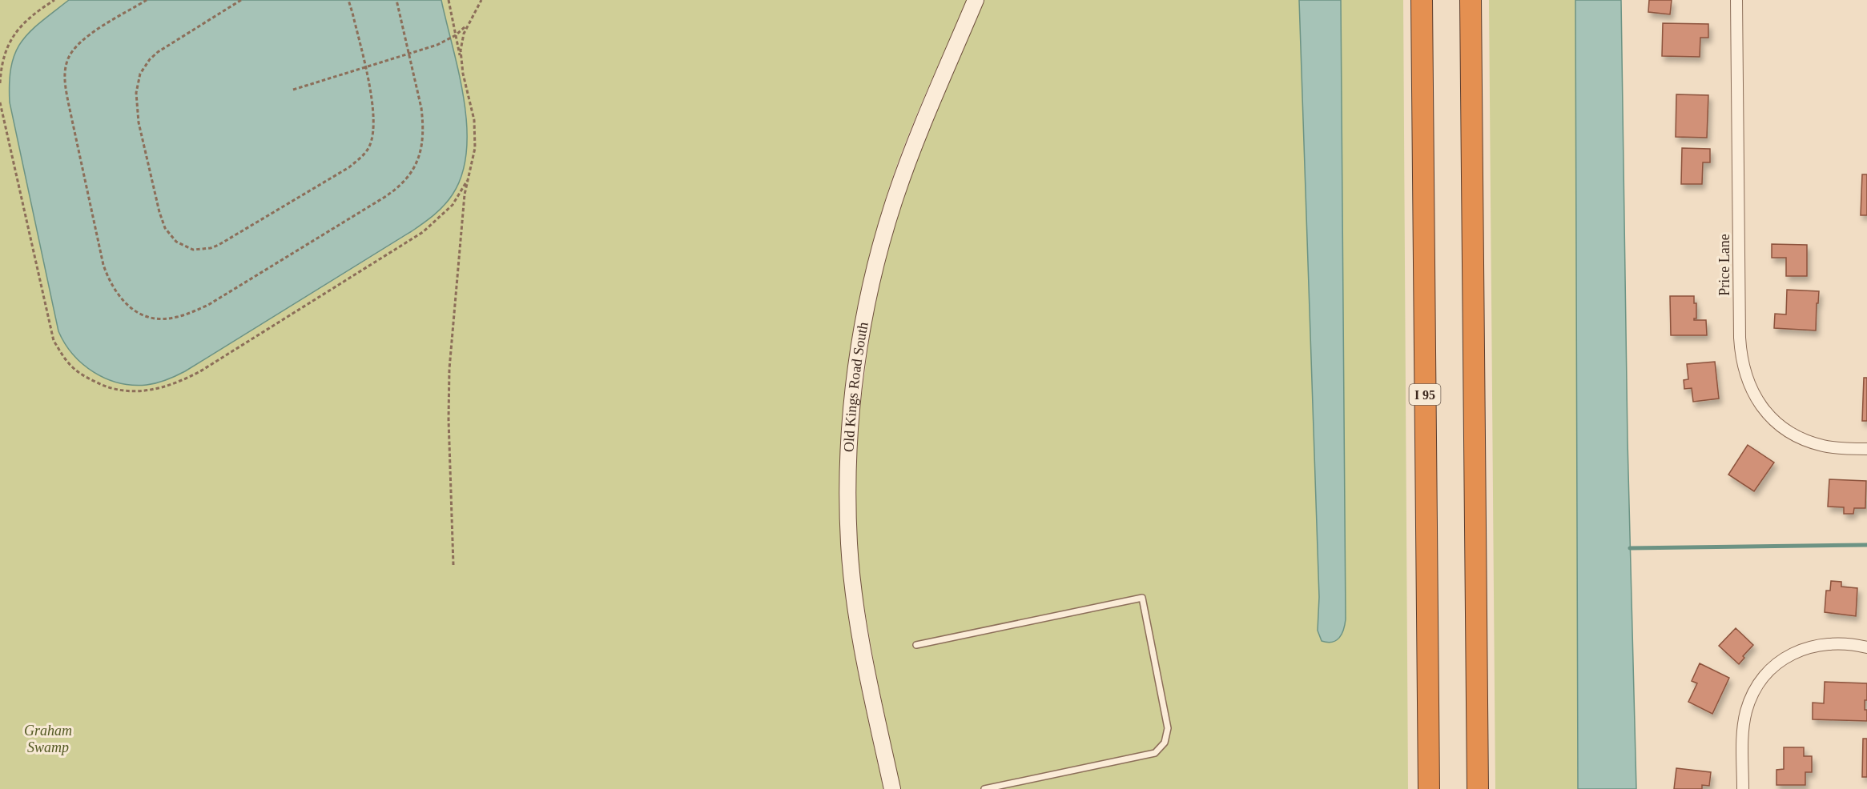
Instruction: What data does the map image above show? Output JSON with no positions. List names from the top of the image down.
{
  "streets": {
    "highway": ["I 95"],
    "street": ["Price Lane", "Old Kings Road South"]
  },
  "parks": ["Graham Swamp"]
}
